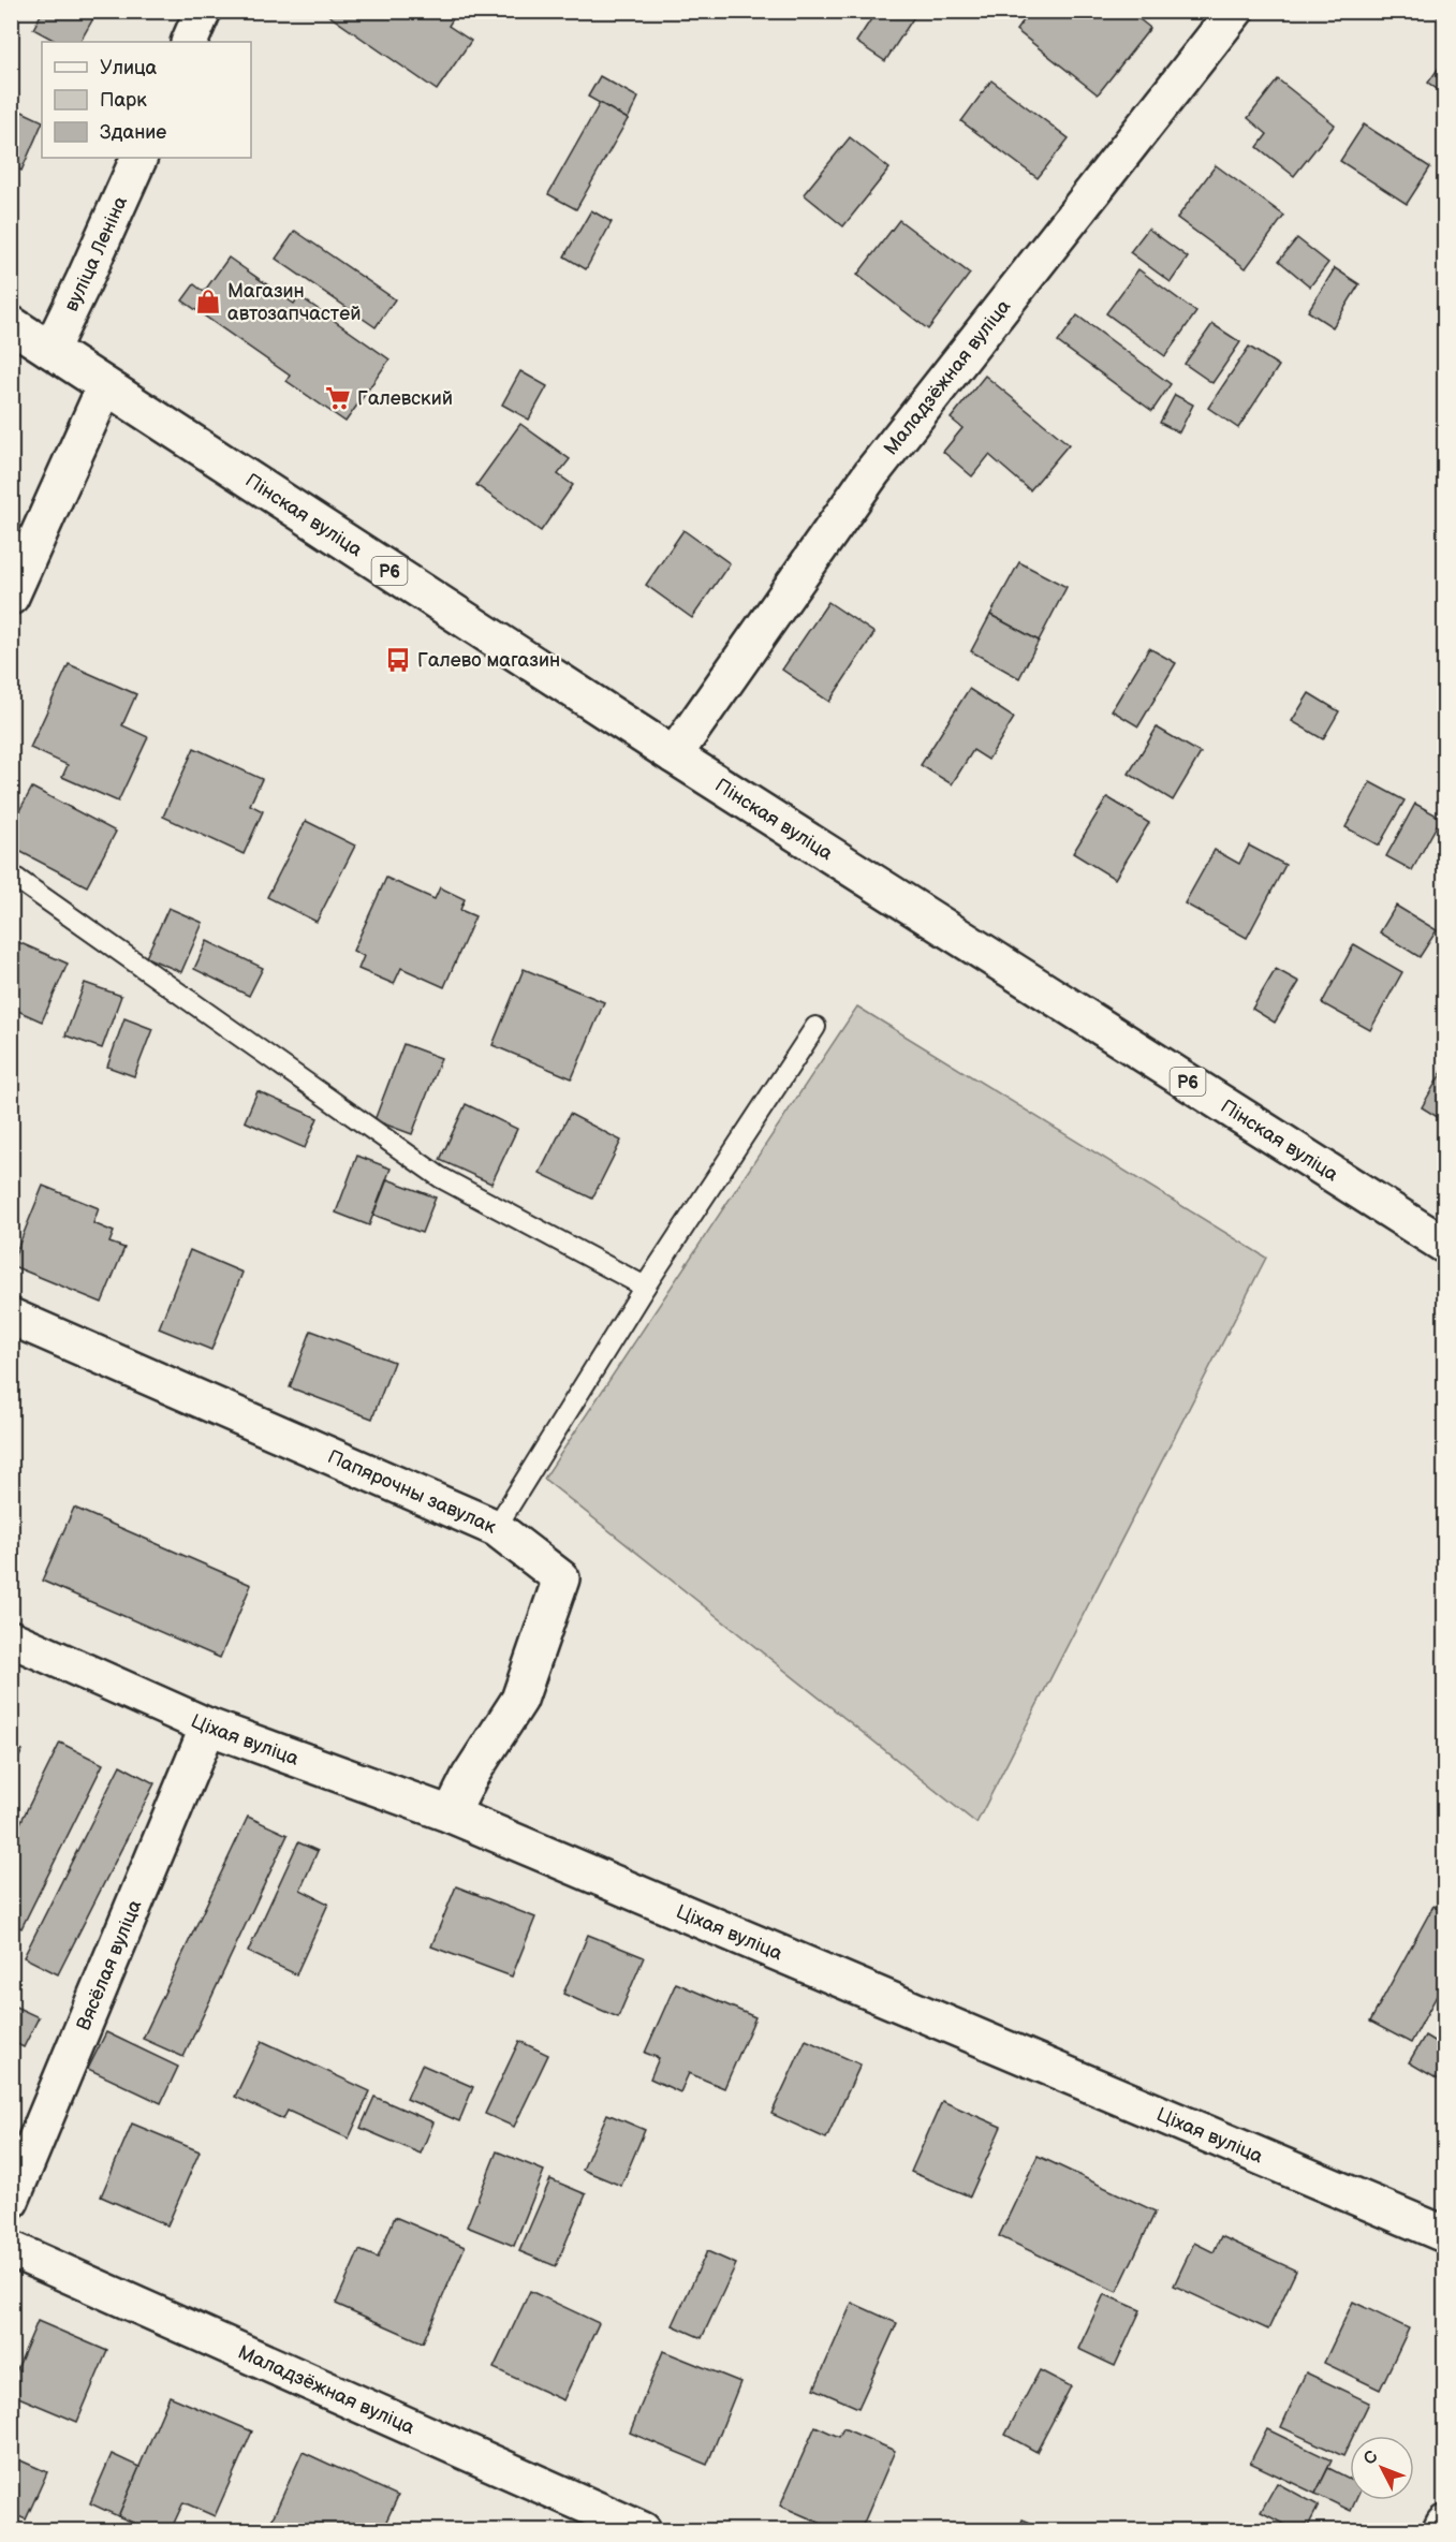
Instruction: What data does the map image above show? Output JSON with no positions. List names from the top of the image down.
{
  "streets": {
    "street": [
      "вуліца Леніна",
      "Маладзёжная вуліца",
      "Пінская вуліца",
      "Р6",
      "Папярочны завулак",
      "Ціхая вуліца",
      "Вясёлая вуліца"
    ]
  },
  "crossings": [
    ["вуліца Леніна", "Р6"],
    ["Маладзёжная вуліца", "Пінская вуліца"],
    ["Пінская вуліца", "Р6"],
    ["Папярочны завулак", "Ціхая вуліца"],
    ["Ціхая вуліца", "Вясёлая вуліца"]
  ],
  "places": {
    "shop": ["Магазин автозапчастей"],
    "supermarket": ["Галевский"],
    "bus stop": ["Галево магазин"]
  },
  "legend": ["Улица", "Парк", "Здание"],
  "north": "top left"
}
